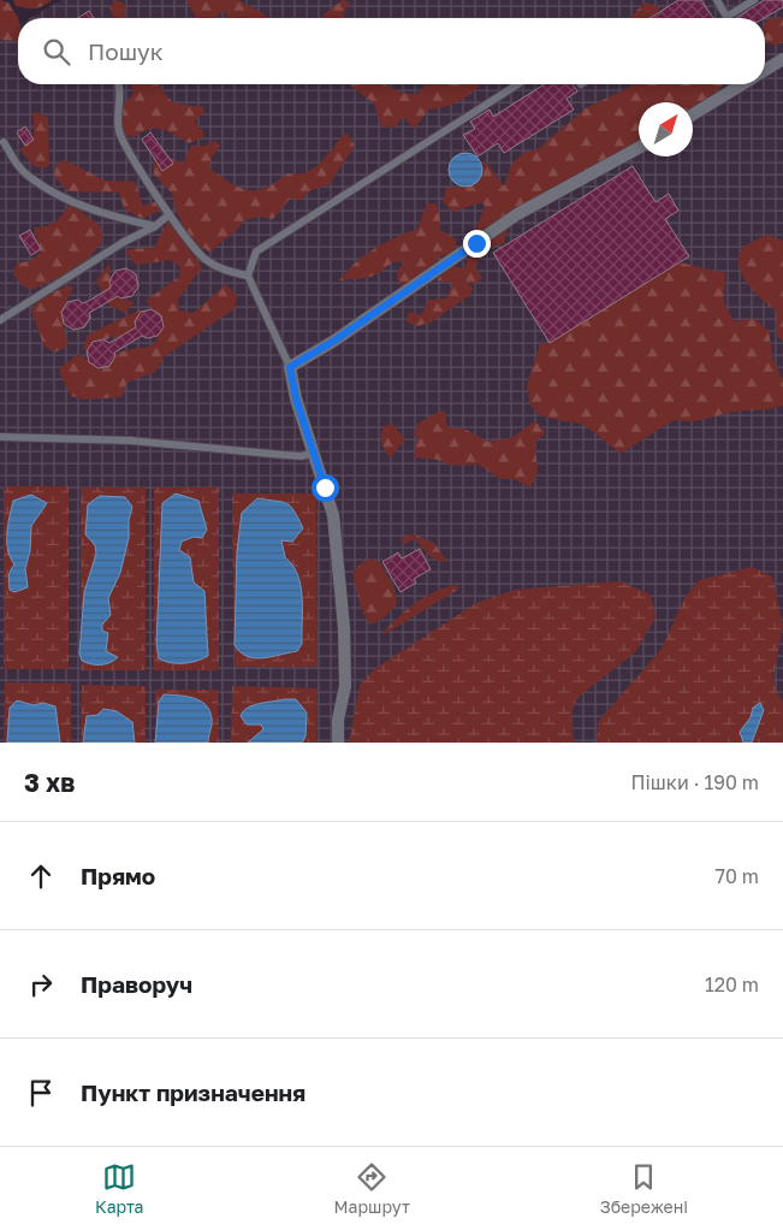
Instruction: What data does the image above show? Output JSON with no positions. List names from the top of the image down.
{
  "north": "top right",
  "page": {
    "search": "Пошук",
    "heading": ["3 хв", "Пішки · 190 m"],
    "list": [
      ["Прямо", "70 m"],
      ["Праворуч", "120 m"],
      "Пункт призначення"
    ],
    "nav": ["Карта", "Маршрут", "Збережені"]
  }
}
